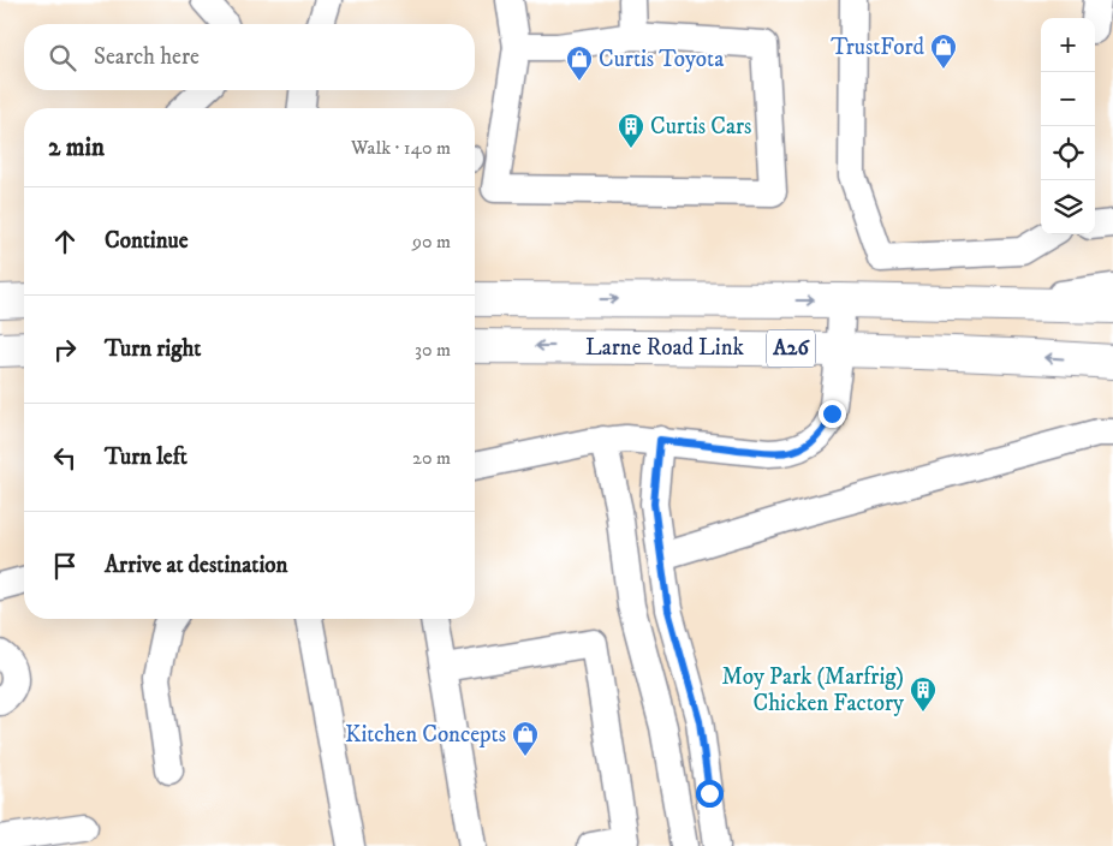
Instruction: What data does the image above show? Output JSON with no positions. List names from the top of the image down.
{
  "streets": {
    "main road": ["Larne Road Link", "A26"]
  },
  "places": {
    "shop": ["TrustFord", "Curtis Toyota", "Kitchen Concepts"],
    "building": ["Curtis Cars", "Moy Park (Marfrig) Chicken Factory"]
  },
  "page": {
    "map_buttons": ["+", "−"],
    "search": "Search here",
    "heading": ["2 min", "Walk · 140 m"],
    "list": [
      ["Continue", "90 m"],
      ["Turn right", "30 m"],
      ["Turn left", "20 m"],
      "Arrive at destination"
    ]
  }
}
